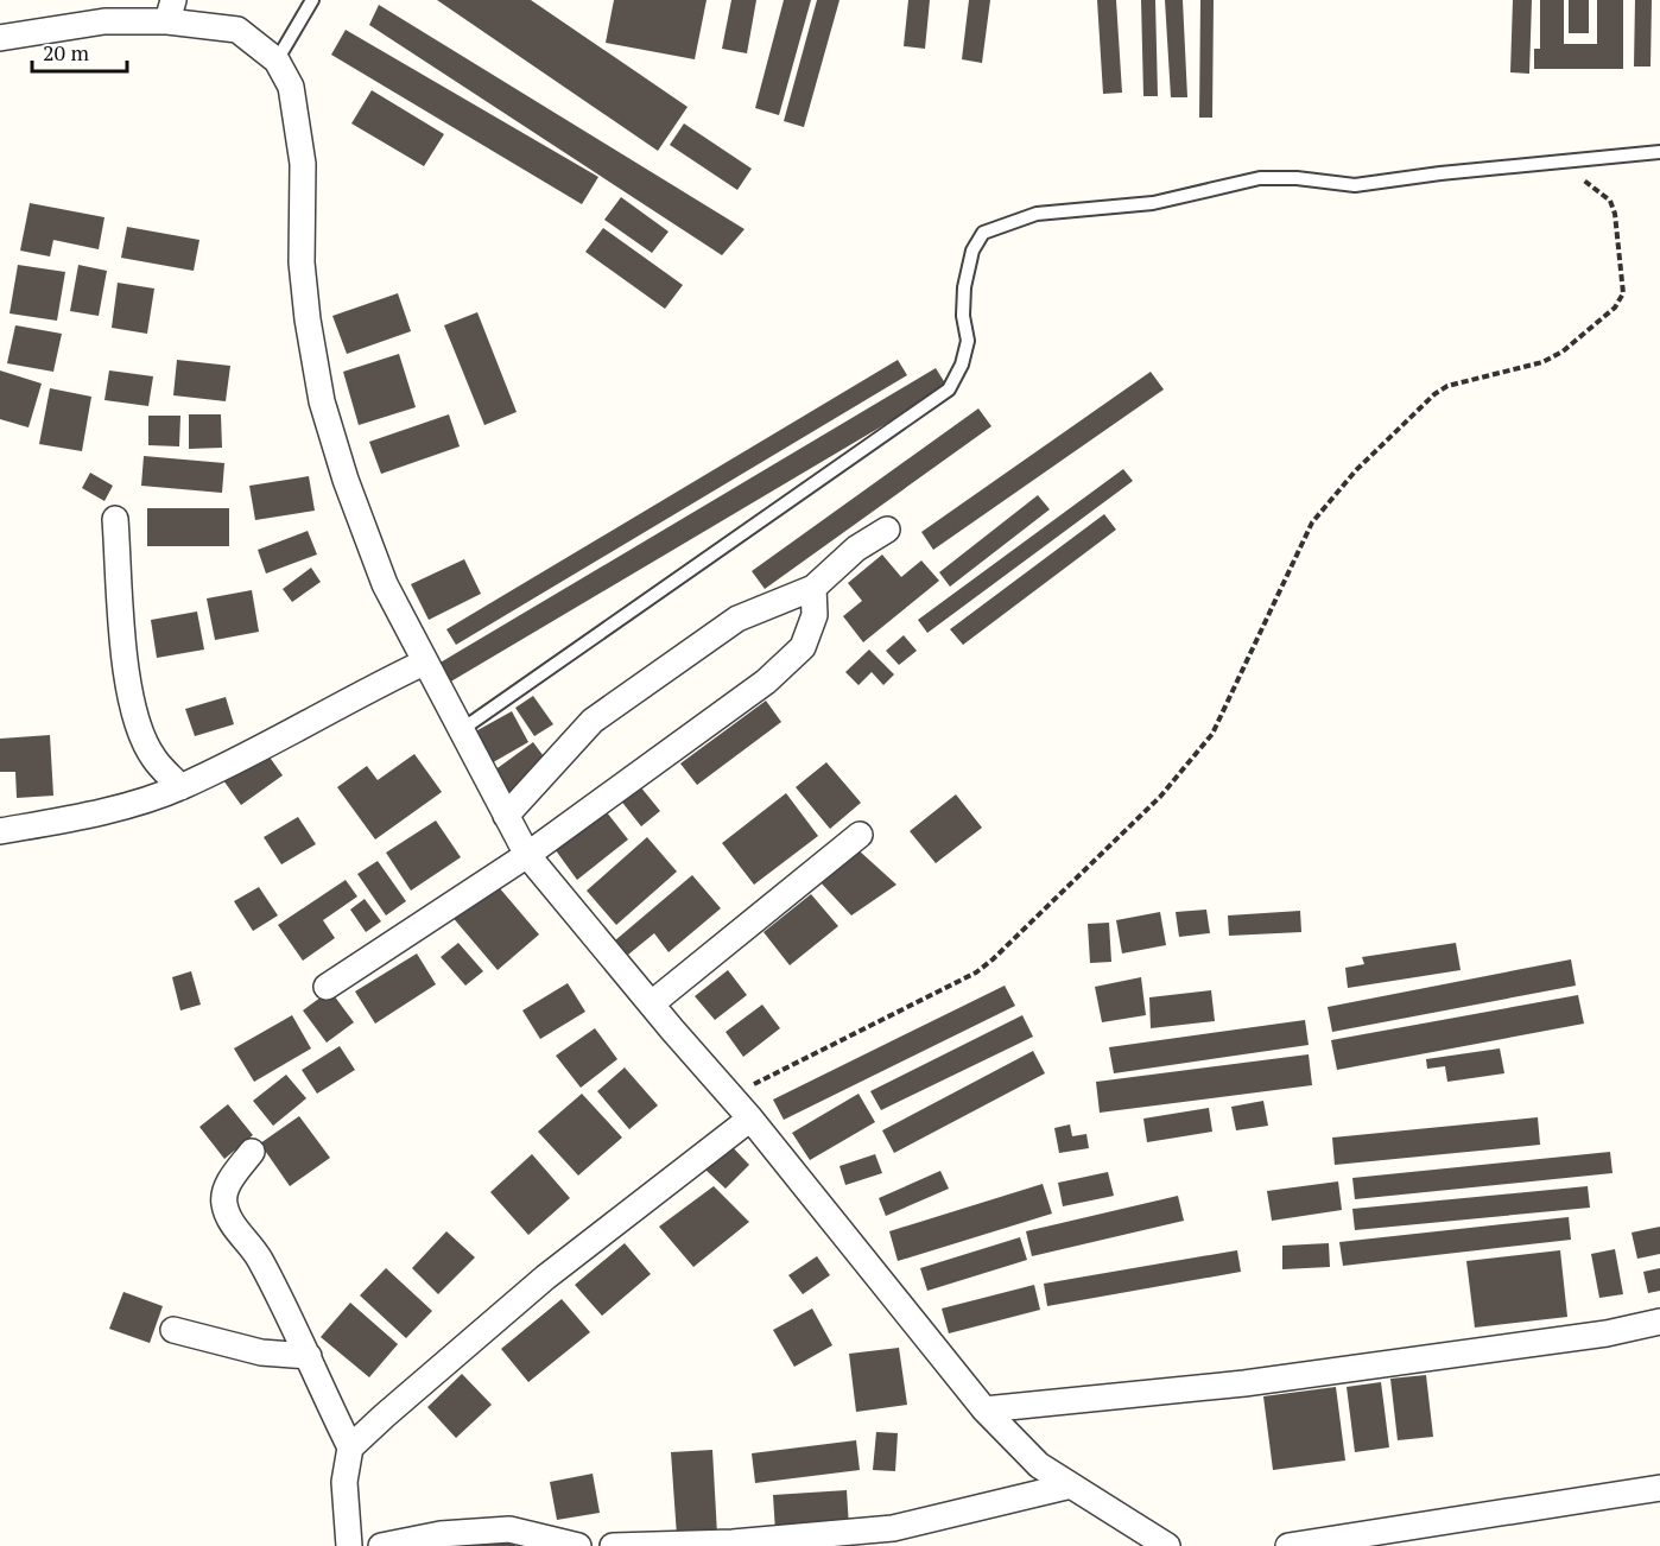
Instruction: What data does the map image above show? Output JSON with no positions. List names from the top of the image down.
{
  "scale_bar": "20 m"
}
